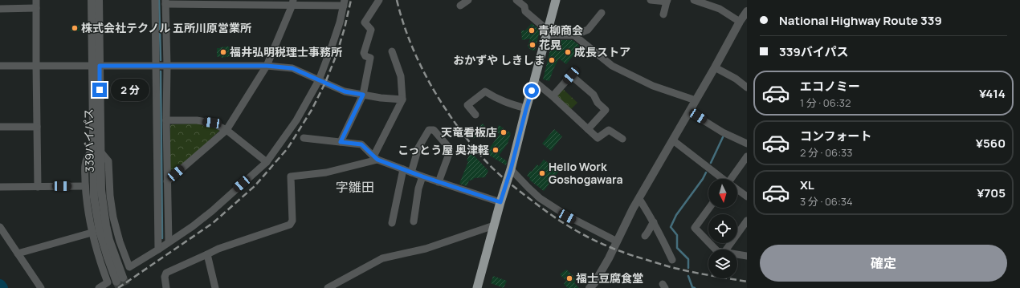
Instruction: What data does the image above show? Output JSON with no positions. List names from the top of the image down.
{
  "districts": ["字雛田"],
  "places": [
    "株式会社テクノル 五所川原営業所",
    "青柳商会",
    "花晃",
    "福井弘明税理士事務所",
    "成長ストア",
    "おかずや しきしま",
    "天竜看板店",
    "こっとう屋 奥津軽",
    "Hello Work Goshogawara",
    "福士豆腐食堂"
  ],
  "north": "bottom",
  "page": {
    "banner": ["National Highway Route 339", "339バイパス"],
    "list": [
      {
        "name": "エコノミー",
        "note": "1 分 · 06:32",
        "value": "¥414"
      },
      {
        "name": "コンフォート",
        "note": "2 分 · 06:33",
        "value": "¥560"
      },
      {
        "name": "XL",
        "note": "3 分 · 06:34",
        "value": "¥705"
      }
    ],
    "bubble": "2 分",
    "buttons": "確定"
  }
}
